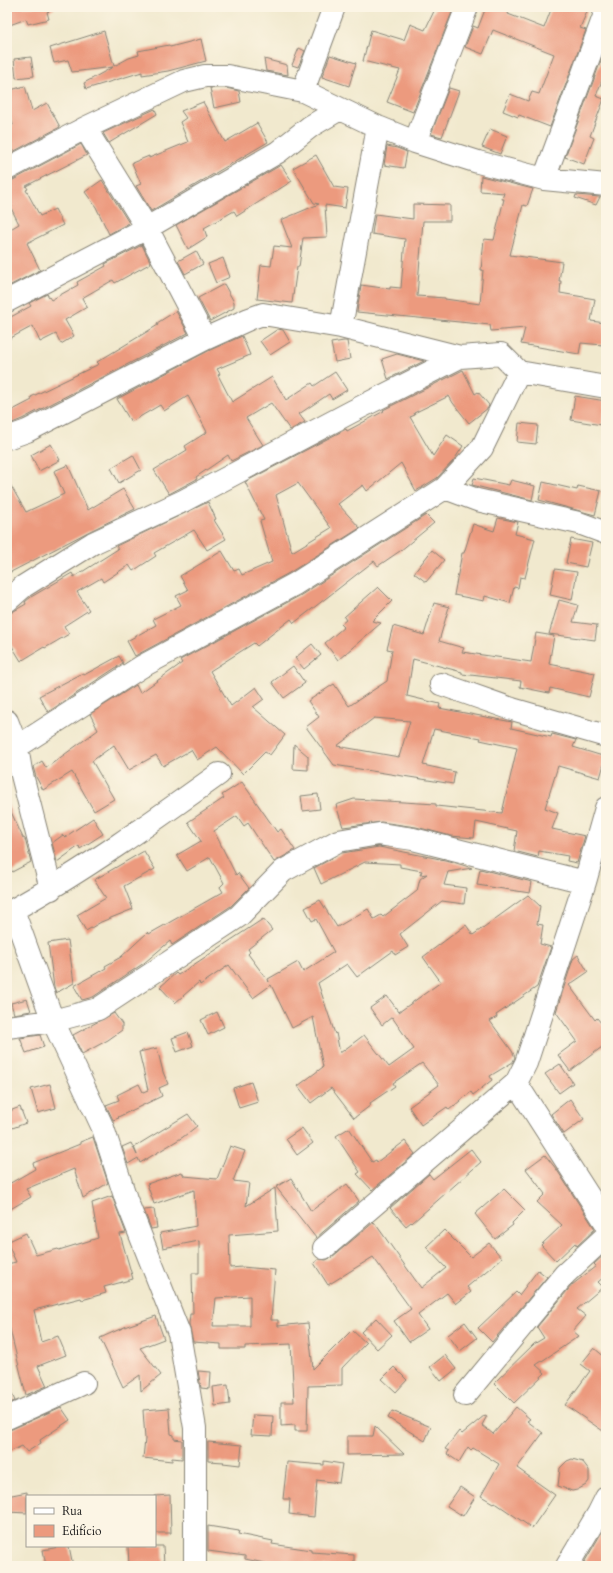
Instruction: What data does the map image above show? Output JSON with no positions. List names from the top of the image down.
{
  "legend": ["Rua", "Edifício"]
}
